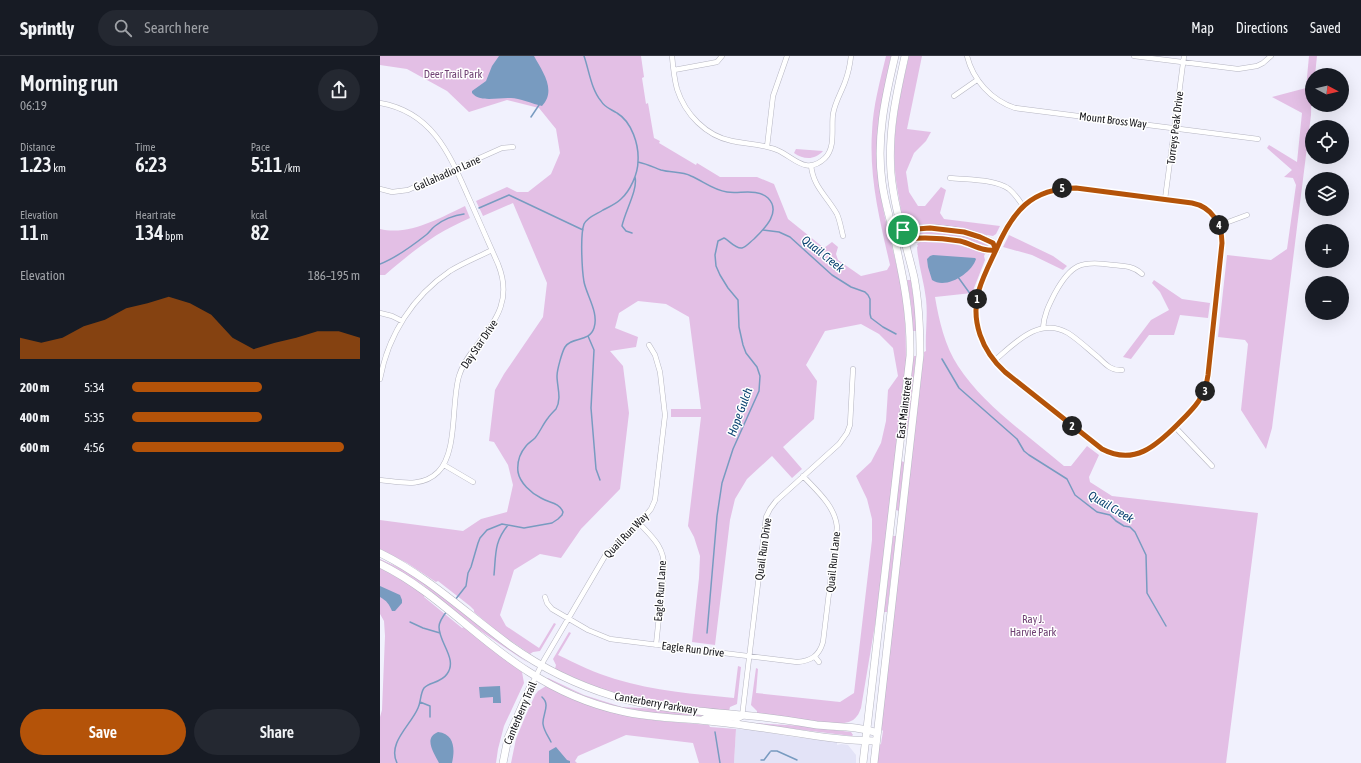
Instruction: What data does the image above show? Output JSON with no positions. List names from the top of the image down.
{
  "streets": {
    "main road": ["East Mainstreet", "Canterberry Parkway", "Canterberry Trail"],
    "street": [
      "Mount Bross Way",
      "Torreys Peak Drive",
      "Gallahadion Lane",
      "Day Star Drive",
      "Quail Run Way",
      "Quail Run Drive",
      "Quail Run Lane",
      "Eagle Run Lane",
      "Eagle Run Drive"
    ]
  },
  "crossings": [
    ["Mount Bross Way", "Torreys Peak Drive"],
    ["Gallahadion Lane", "Day Star Drive"],
    ["East Mainstreet", "Canterberry Parkway"],
    ["Quail Run Way", "Eagle Run Lane"],
    ["Quail Run Way", "Eagle Run Drive"],
    ["Quail Run Way", "Canterberry Parkway"],
    ["Quail Run Way", "Canterberry Trail"],
    ["Quail Run Drive", "Quail Run Lane"],
    ["Quail Run Drive", "Eagle Run Drive"],
    ["Quail Run Drive", "Canterberry Parkway"],
    ["Quail Run Lane", "Eagle Run Drive"],
    ["Eagle Run Lane", "Eagle Run Drive"],
    ["Canterberry Parkway", "Canterberry Trail"]
  ],
  "water": ["Quail Creek", "Hope Gulch"],
  "parks": ["Deer Trail Park", "Ray J. Harvie Park"],
  "north": "right",
  "page": {
    "header": "Sprintly",
    "search": "Search here",
    "nav": ["Map", "Directions", "Saved"],
    "heading": ["Morning run", "06:19"],
    "map_buttons": ["+", "−"],
    "stats": [
      ["Distance", "1.23 km"],
      ["Time", "6:23"],
      ["Pace", "5:11 /km"],
      ["Elevation", "11 m"],
      ["Heart rate", "134 bpm"],
      ["kcal", "82"]
    ],
    "pins": [
      "5",
      "4",
      "1",
      "3",
      "2"
    ],
    "chart": ["Elevation", "186–195 m"],
    "list": [
      {
        "name": "200 m",
        "note": "5:34"
      },
      {
        "name": "400 m",
        "note": "5:35"
      },
      {
        "name": "600 m",
        "note": "4:56"
      }
    ],
    "buttons": ["Save", "Share"]
  }
}
